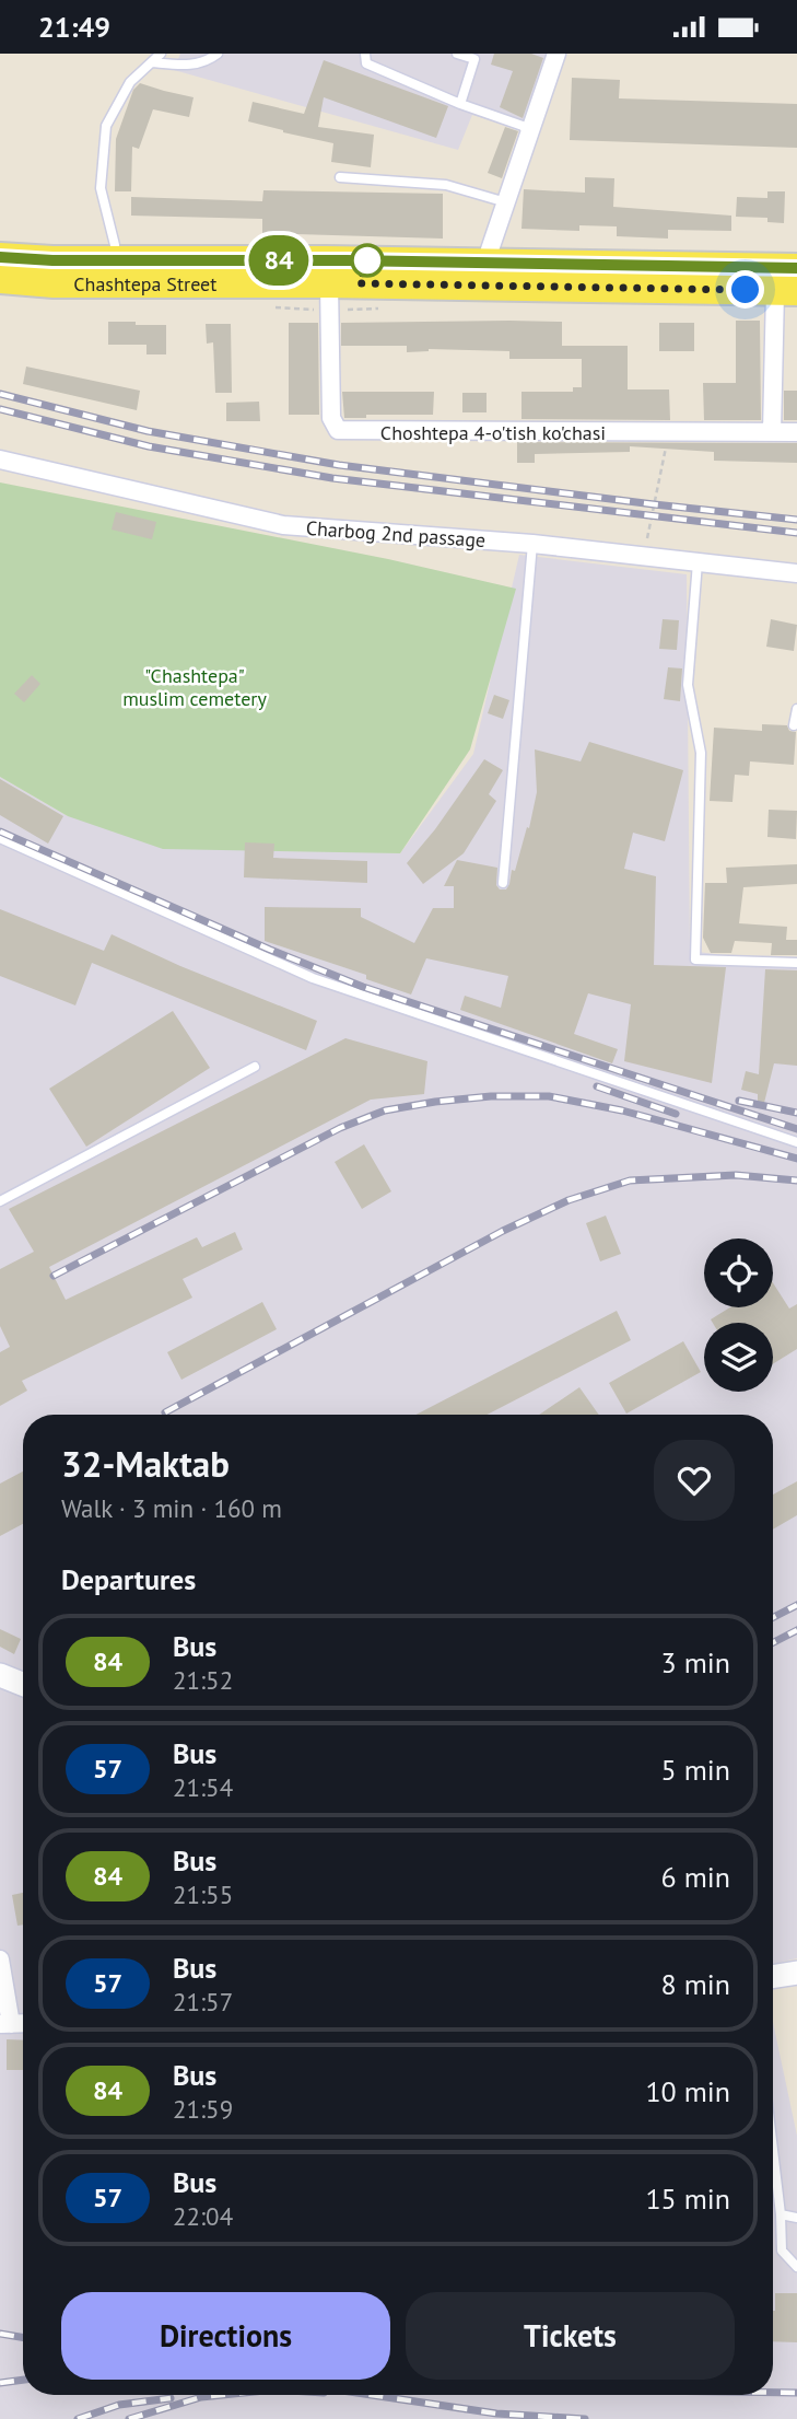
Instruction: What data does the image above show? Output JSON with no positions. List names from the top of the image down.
{
  "streets": {
    "main road": ["Chashtepa Street"],
    "street": ["Choshtepa 4-o'tish ko'chasi", "Charbog 2nd passage"]
  },
  "crossings": [
    ["Chashtepa Street", "Choshtepa 4-o'tish ko'chasi"]
  ],
  "parks": ["\"Chashtepa\" muslim cemetery"],
  "lines": ["bus line 84"],
  "page": {
    "status": "21:49",
    "on_map": "84",
    "heading": [
      ["32-Maktab", "Walk · 3 min · 160 m"],
      "Departures"
    ],
    "list": [
      {
        "mark": "84",
        "name": "Bus",
        "note": "21:52",
        "value": "3 min"
      },
      {
        "mark": "57",
        "name": "Bus",
        "note": "21:54",
        "value": "5 min"
      },
      {
        "mark": "84",
        "name": "Bus",
        "note": "21:55",
        "value": "6 min"
      },
      {
        "mark": "57",
        "name": "Bus",
        "note": "21:57",
        "value": "8 min"
      },
      {
        "mark": "84",
        "name": "Bus",
        "note": "21:59",
        "value": "10 min"
      },
      {
        "mark": "57",
        "name": "Bus",
        "note": "22:04",
        "value": "15 min"
      }
    ],
    "buttons": ["Directions", "Tickets"]
  }
}
